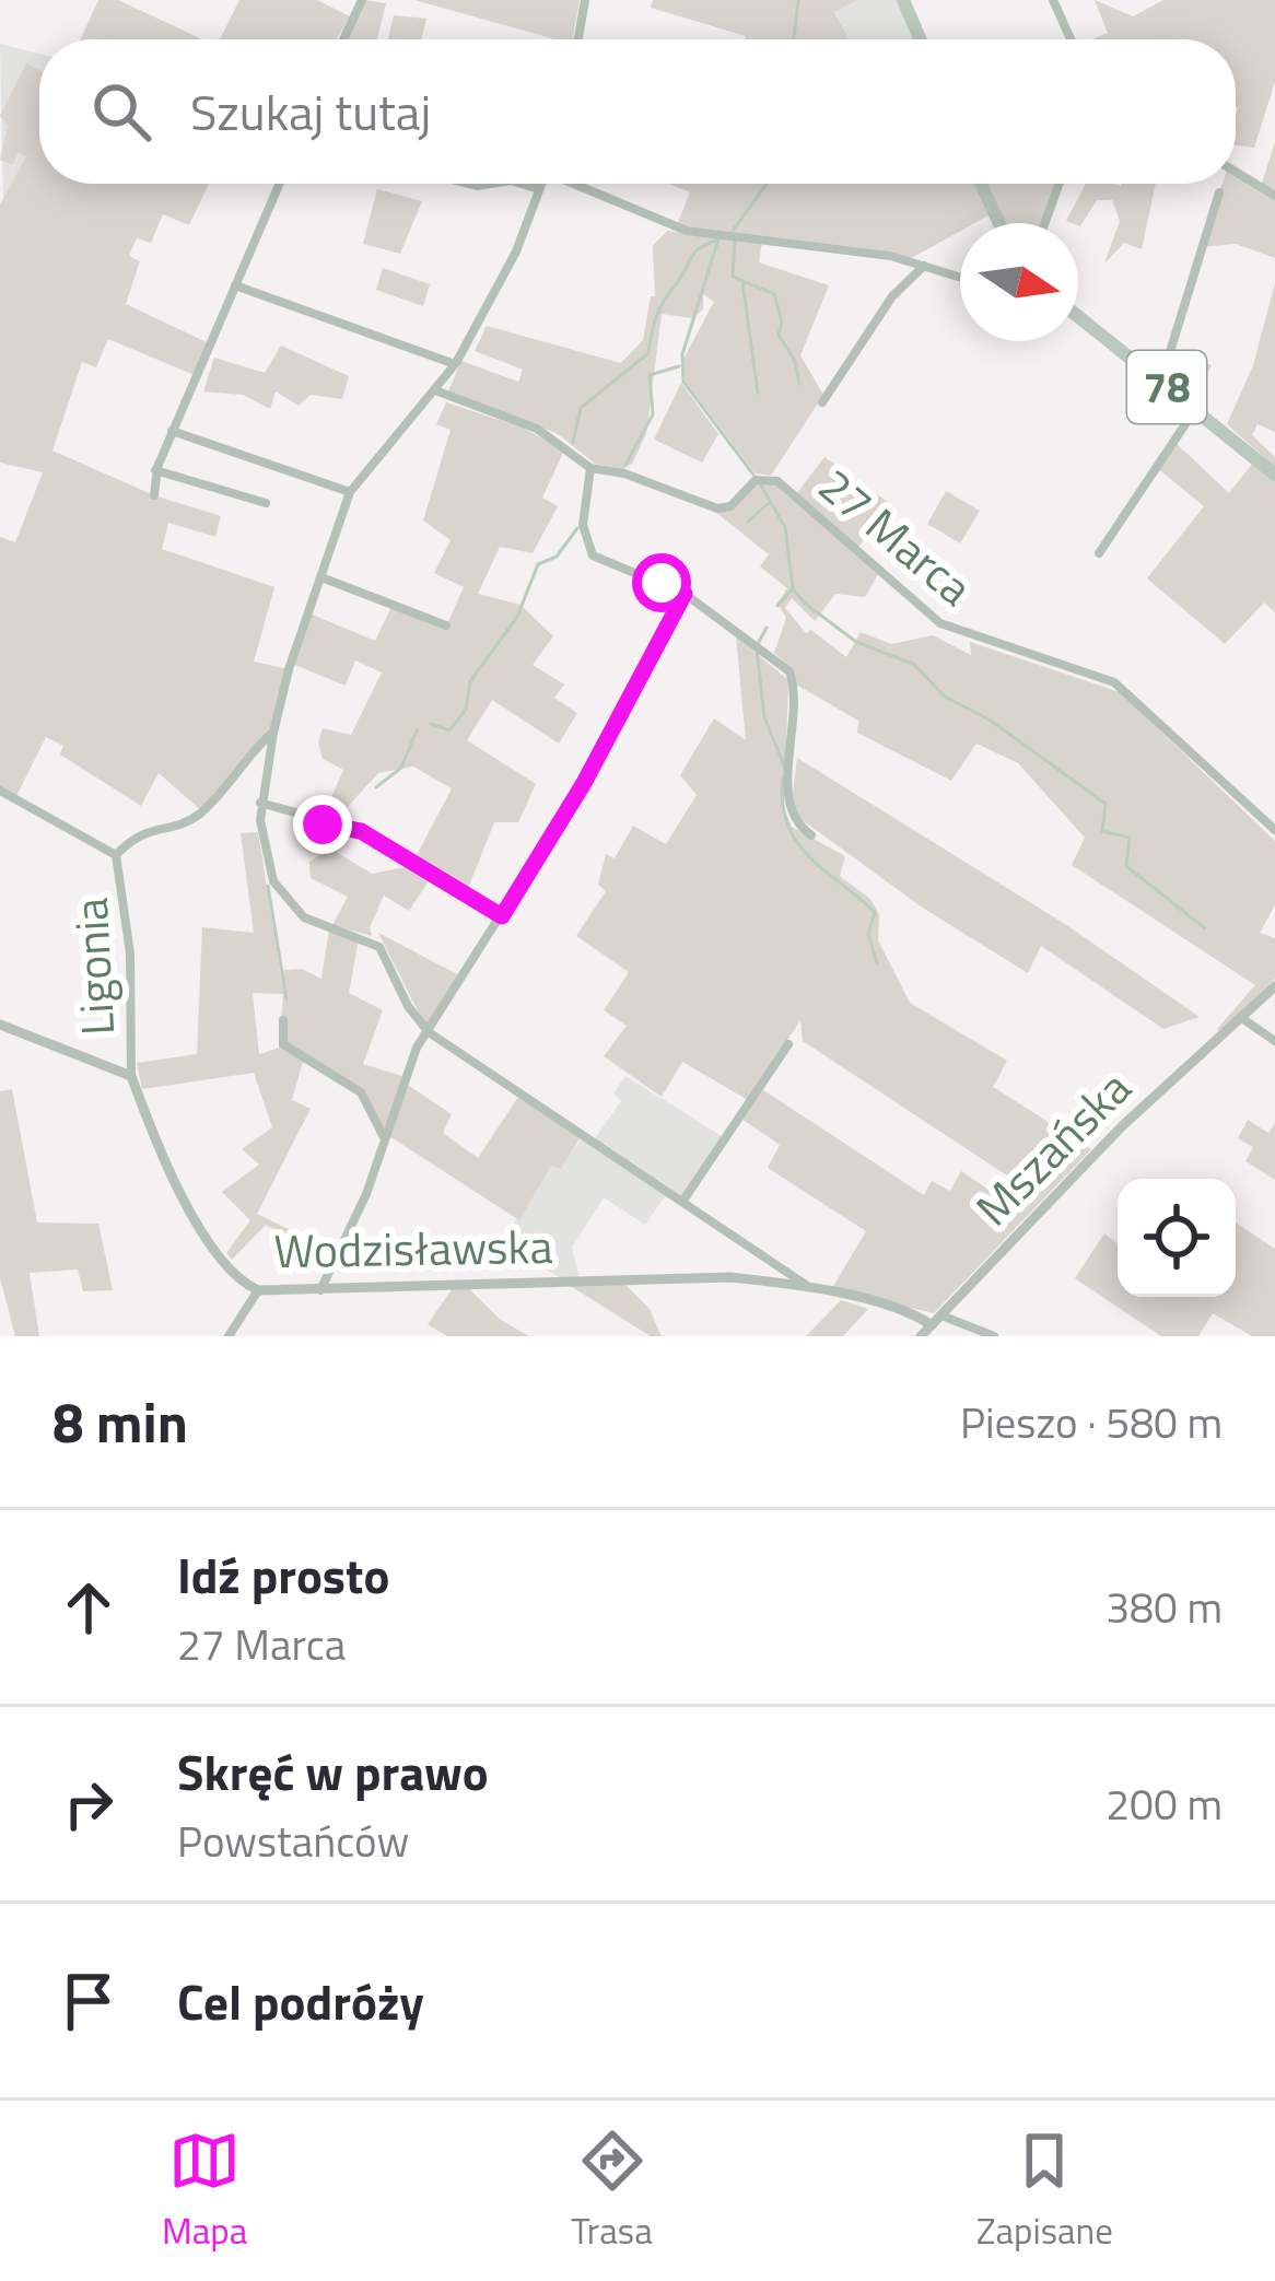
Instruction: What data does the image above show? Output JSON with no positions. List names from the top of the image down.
{
  "streets": {
    "main road": ["78"],
    "street": [
      "27 Marca",
      "Ligonia",
      "Mszańska",
      "Wodzisławska"
    ]
  },
  "crossings": [
    ["Ligonia", "Wodzisławska"],
    ["Mszańska", "Wodzisławska"]
  ],
  "north": "right",
  "page": {
    "search": "Szukaj tutaj",
    "heading": ["8 min", "Pieszo · 580 m"],
    "list": [
      ["Idź prosto", "27 Marca", "380 m"],
      ["Skręć w prawo", "Powstańców", "200 m"],
      "Cel podróży"
    ],
    "nav": ["Mapa", "Trasa", "Zapisane"]
  }
}
